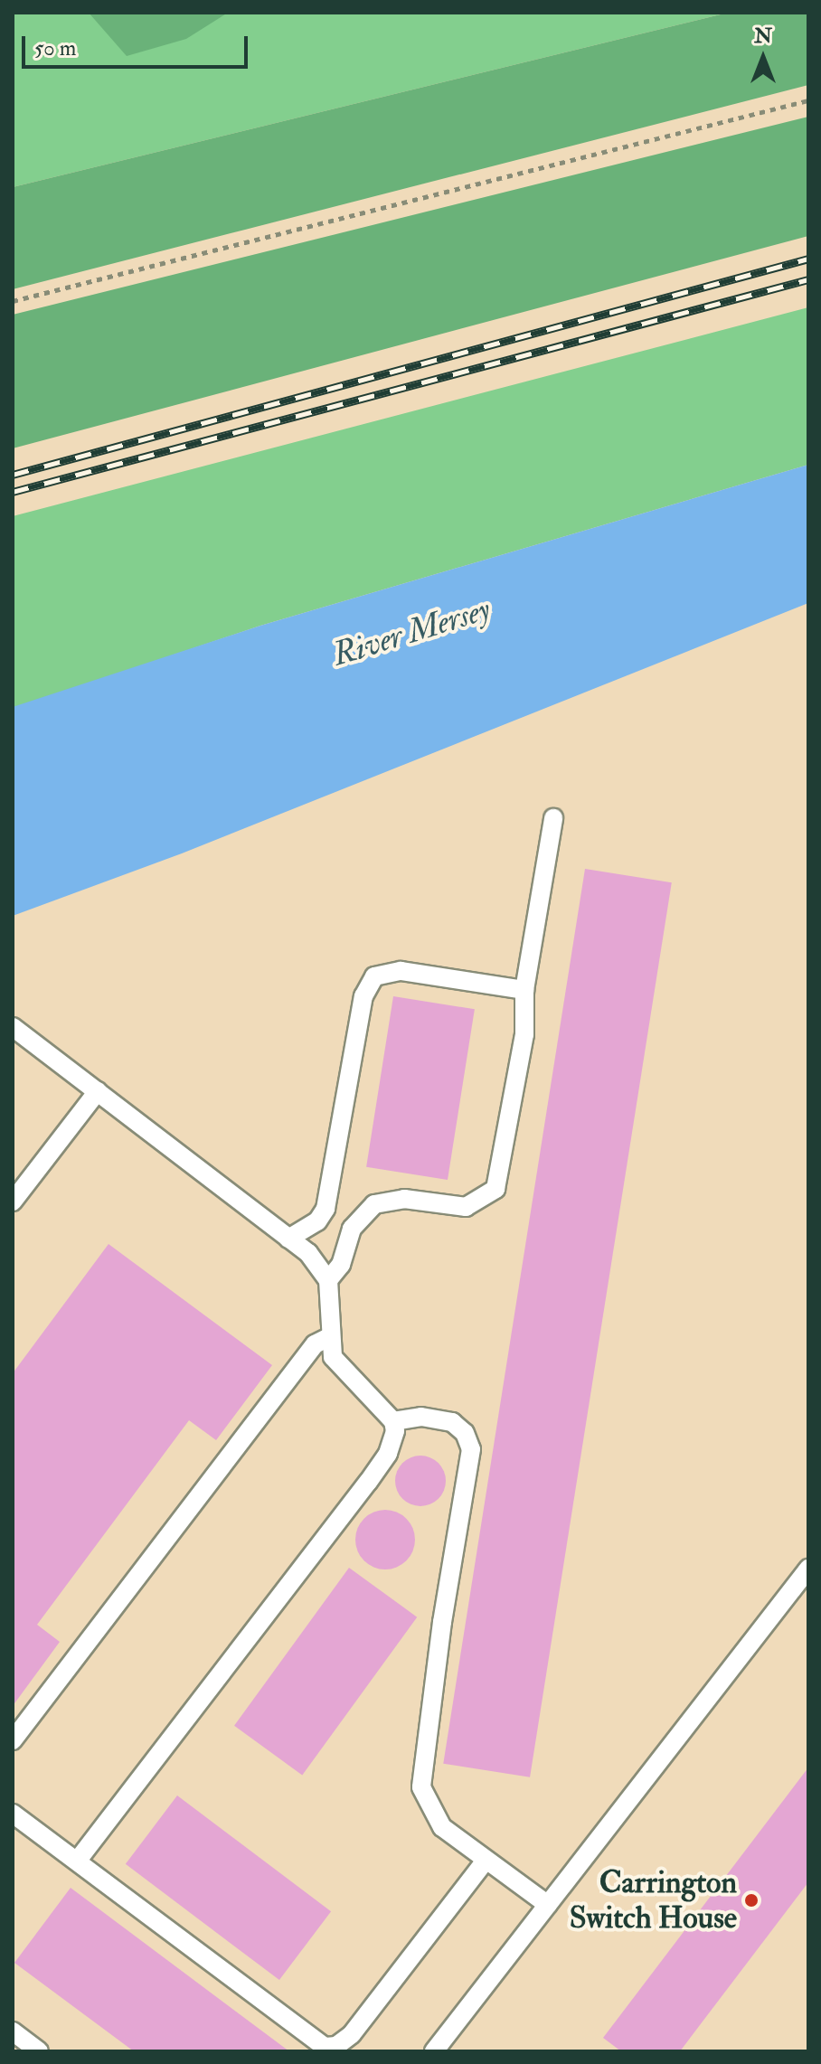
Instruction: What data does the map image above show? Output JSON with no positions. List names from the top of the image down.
{
  "water": ["River Mersey"],
  "places": ["Carrington Switch House"],
  "scale_bar": "50 m",
  "north": "top"
}
